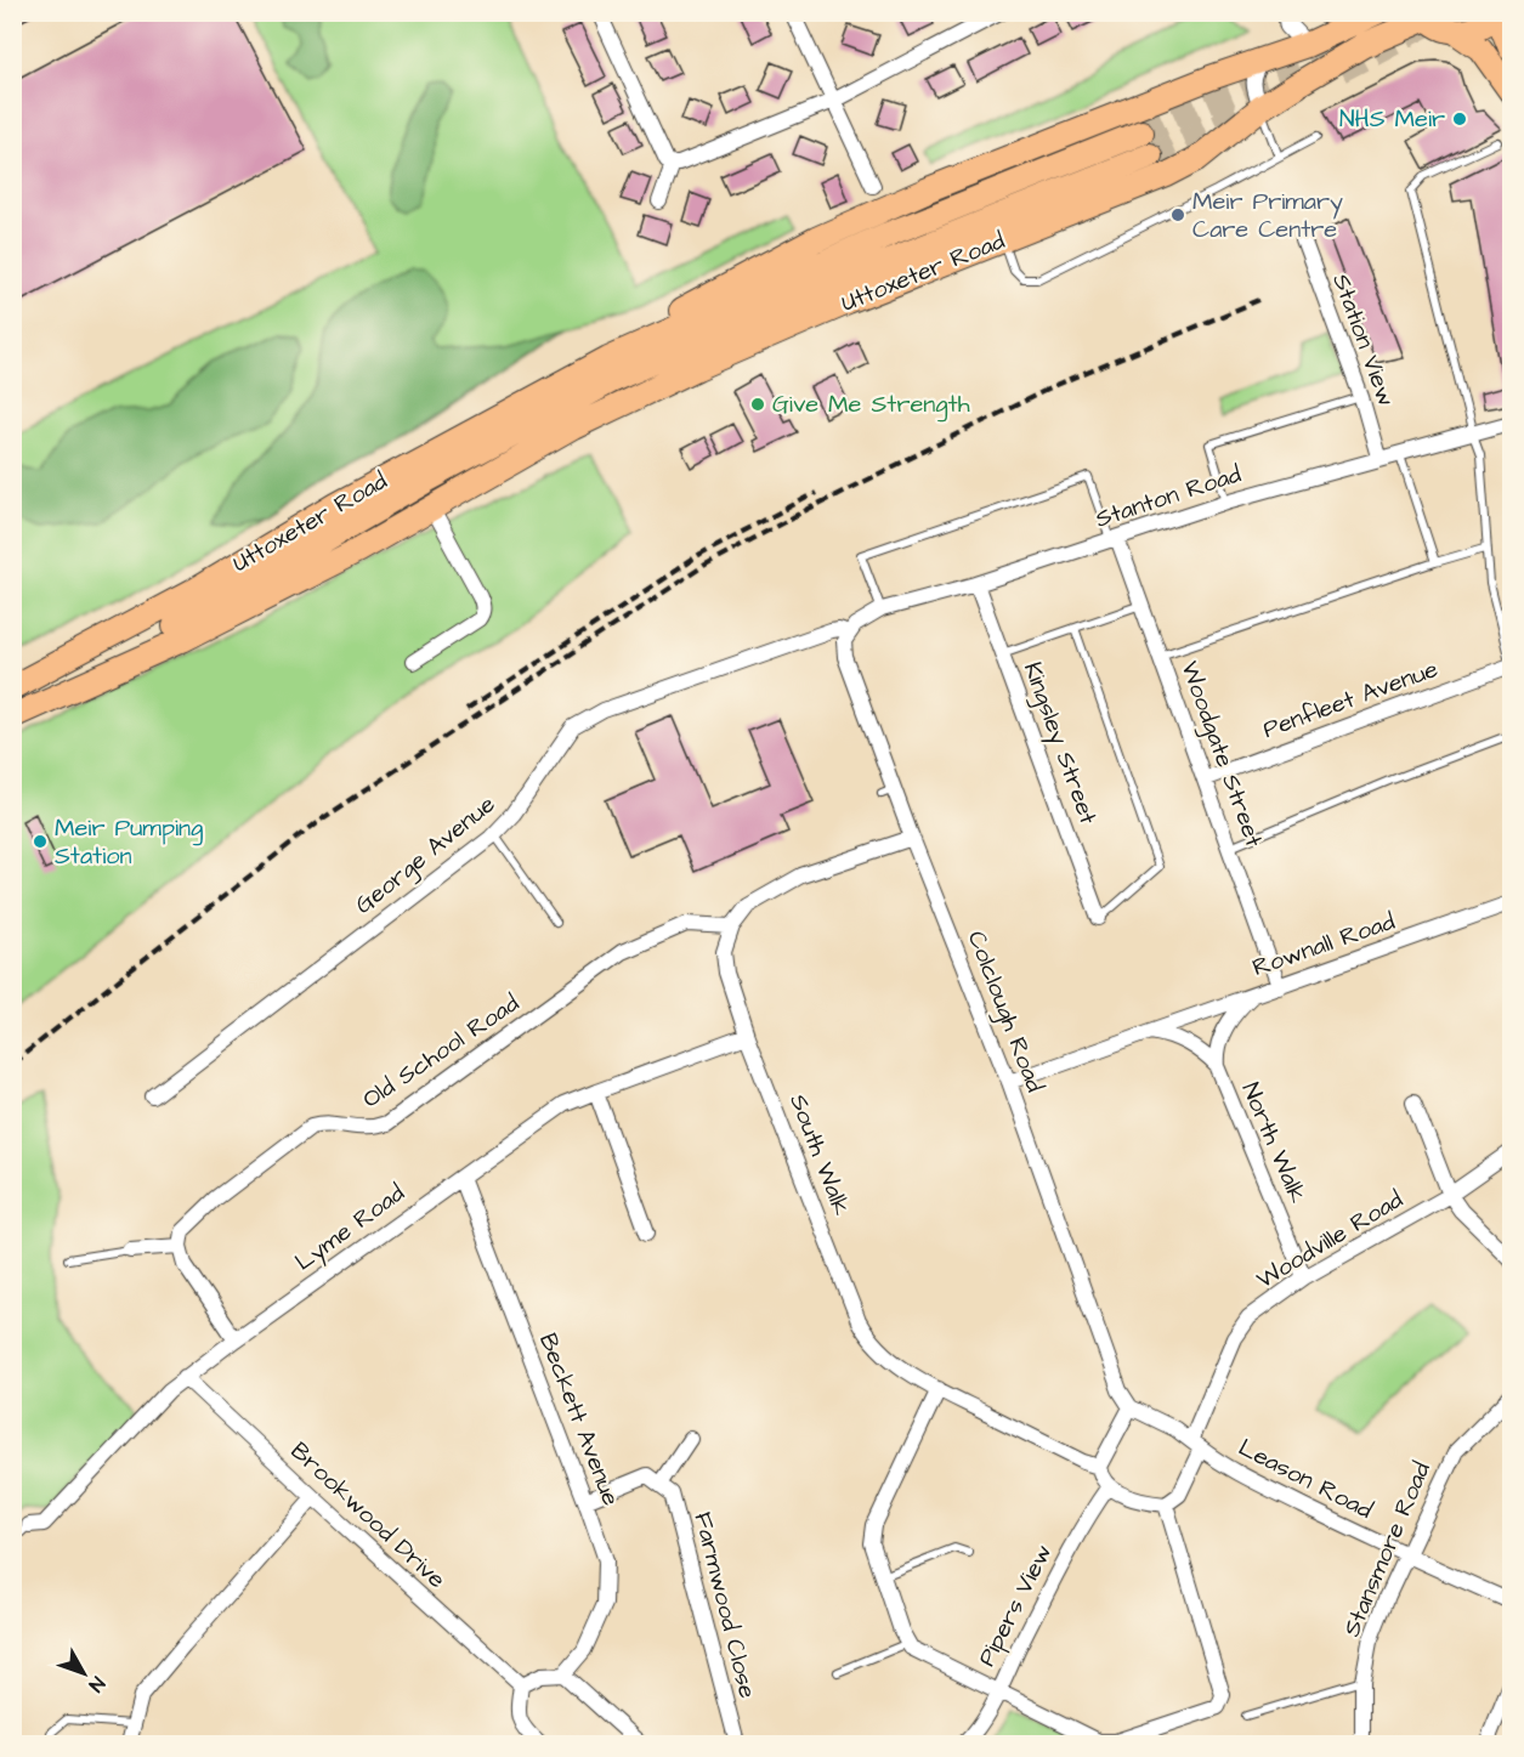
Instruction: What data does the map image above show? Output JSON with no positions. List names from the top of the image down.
{
  "streets": {
    "highway": ["Uttoxeter Road"],
    "street": [
      "Station View",
      "Stanton Road",
      "Penfleet Avenue",
      "Kingsley Street",
      "Woodgate Street",
      "George Avenue",
      "Rownall Road",
      "Colclough Road",
      "Old School Road",
      "North Walk",
      "South Walk",
      "Lyme Road",
      "Woodville Road",
      "Beckett Avenue",
      "Leason Road",
      "Brookwood Drive",
      "Stansmore Road",
      "Farmwood Close",
      "Pipers View"
    ]
  },
  "crossings": [
    ["Station View", "Stanton Road"],
    ["Stanton Road", "Kingsley Street"],
    ["Stanton Road", "Woodgate Street"],
    ["Stanton Road", "George Avenue"],
    ["Stanton Road", "Colclough Road"],
    ["Penfleet Avenue", "Woodgate Street"],
    ["Woodgate Street", "Rownall Road"],
    ["George Avenue", "Colclough Road"],
    ["Rownall Road", "North Walk"],
    ["Colclough Road", "South Walk"],
    ["Colclough Road", "Woodville Road"],
    ["Colclough Road", "Leason Road"],
    ["Colclough Road", "Pipers View"],
    ["Old School Road", "South Walk"],
    ["North Walk", "Woodville Road"],
    ["South Walk", "Lyme Road"],
    ["South Walk", "Woodville Road"],
    ["South Walk", "Leason Road"],
    ["South Walk", "Pipers View"],
    ["Lyme Road", "Beckett Avenue"],
    ["Lyme Road", "Brookwood Drive"],
    ["Woodville Road", "Leason Road"],
    ["Woodville Road", "Pipers View"],
    ["Leason Road", "Stansmore Road"],
    ["Leason Road", "Pipers View"]
  ],
  "places": [
    "NHS Meir",
    "Meir Primary Care Centre",
    "Give Me Strength",
    "Meir Pumping Station"
  ],
  "north": "bottom right"
}
